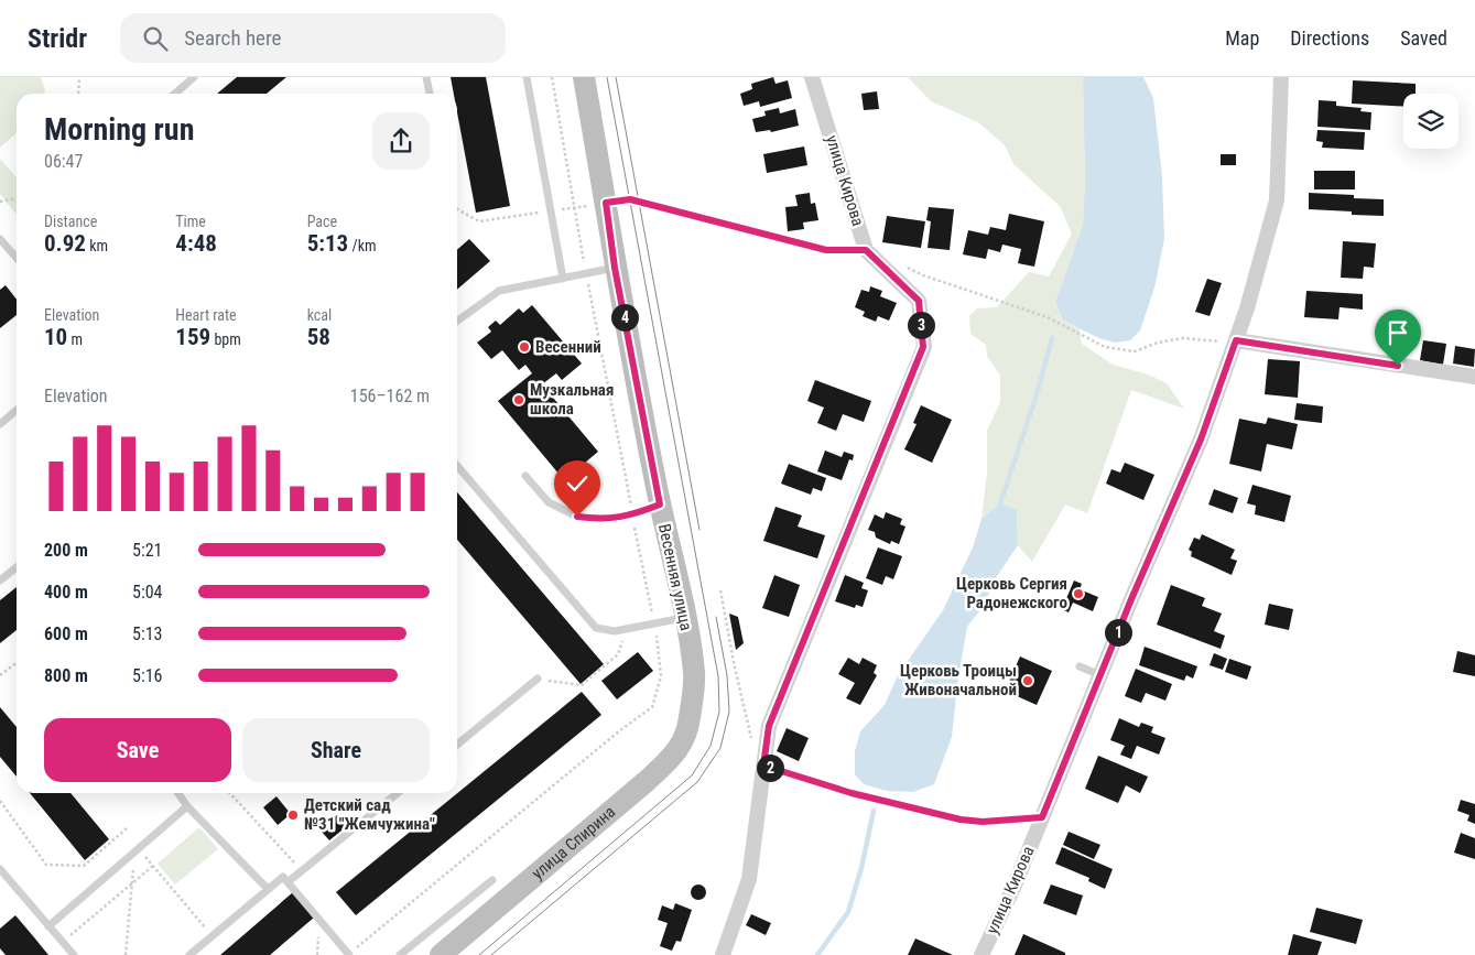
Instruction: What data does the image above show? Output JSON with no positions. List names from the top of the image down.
{
  "streets": {
    "main road": ["Весенняя улица", "улица Спирина"],
    "street": ["улица Кирова"]
  },
  "crossings": [
    ["Весенняя улица", "улица Спирина"]
  ],
  "places": [
    "Весенний",
    "Музкальная школа",
    "Церковь Сергия Радонежского",
    "Церковь Троицы Живоначальной",
    "Детский сад №31 \"Жемчужина\""
  ],
  "page": {
    "header": "Stridr",
    "search": "Search here",
    "nav": ["Map", "Directions", "Saved"],
    "heading": ["Morning run", "06:47"],
    "stats": [
      ["Distance", "0.92 km"],
      ["Time", "4:48"],
      ["Pace", "5:13 /km"],
      ["Elevation", "10 m"],
      ["Heart rate", "159 bpm"],
      ["kcal", "58"]
    ],
    "pins": [
      "4",
      "3",
      "1",
      "2"
    ],
    "chart": ["Elevation", "156–162 m"],
    "list": [
      {
        "name": "200 m",
        "note": "5:21"
      },
      {
        "name": "400 m",
        "note": "5:04"
      },
      {
        "name": "600 m",
        "note": "5:13"
      },
      {
        "name": "800 m",
        "note": "5:16"
      }
    ],
    "buttons": ["Save", "Share"]
  }
}
